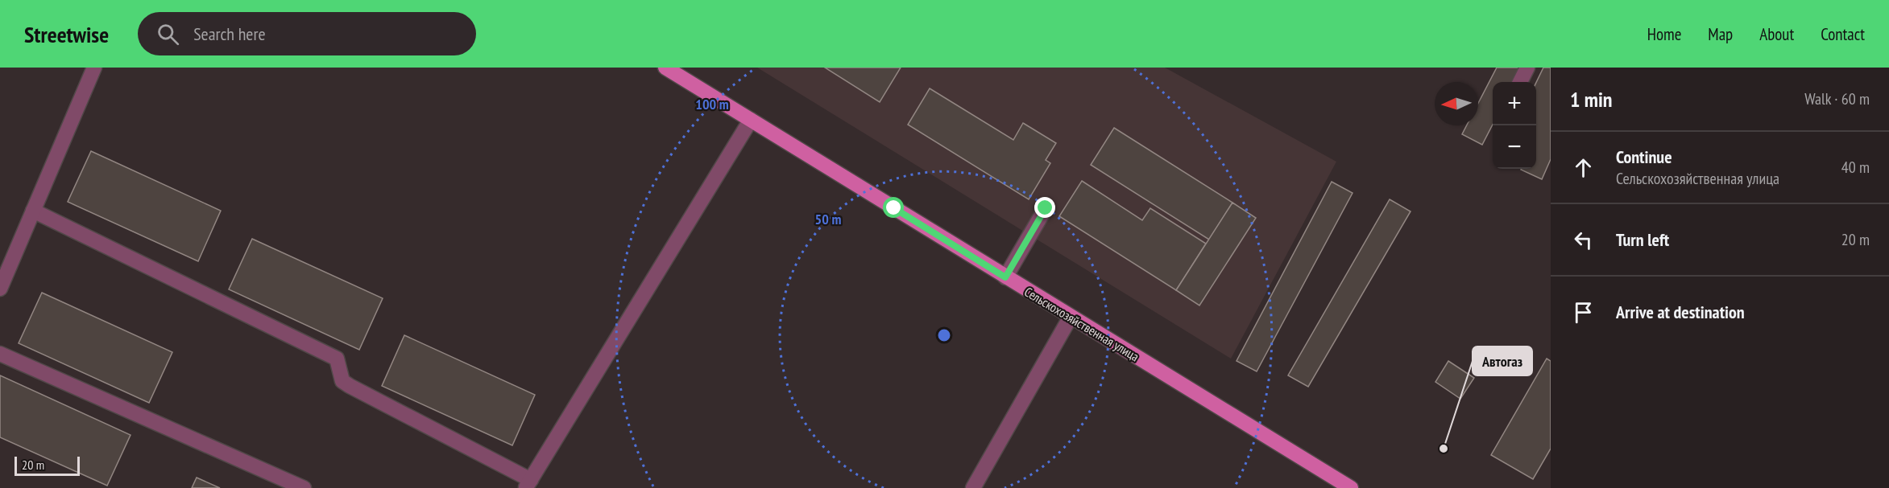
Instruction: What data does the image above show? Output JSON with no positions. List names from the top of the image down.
{
  "streets": {
    "main road": ["Сельскохозяйственная улица"]
  },
  "places": ["Автогаз"],
  "scale_bar": "20 m",
  "north": "left",
  "page": {
    "header": "Streetwise",
    "search": "Search here",
    "nav": [
      "Home",
      "Map",
      "About",
      "Contact"
    ],
    "heading": ["1 min", "Walk · 60 m"],
    "map_buttons": ["+", "−"],
    "list": [
      ["Continue", "Сельскохозяйственная улица", "40 m"],
      ["Turn left", "20 m"],
      "Arrive at destination"
    ],
    "scale": "20 m"
  },
  "rings": ["100 m", "50 m"]
}
